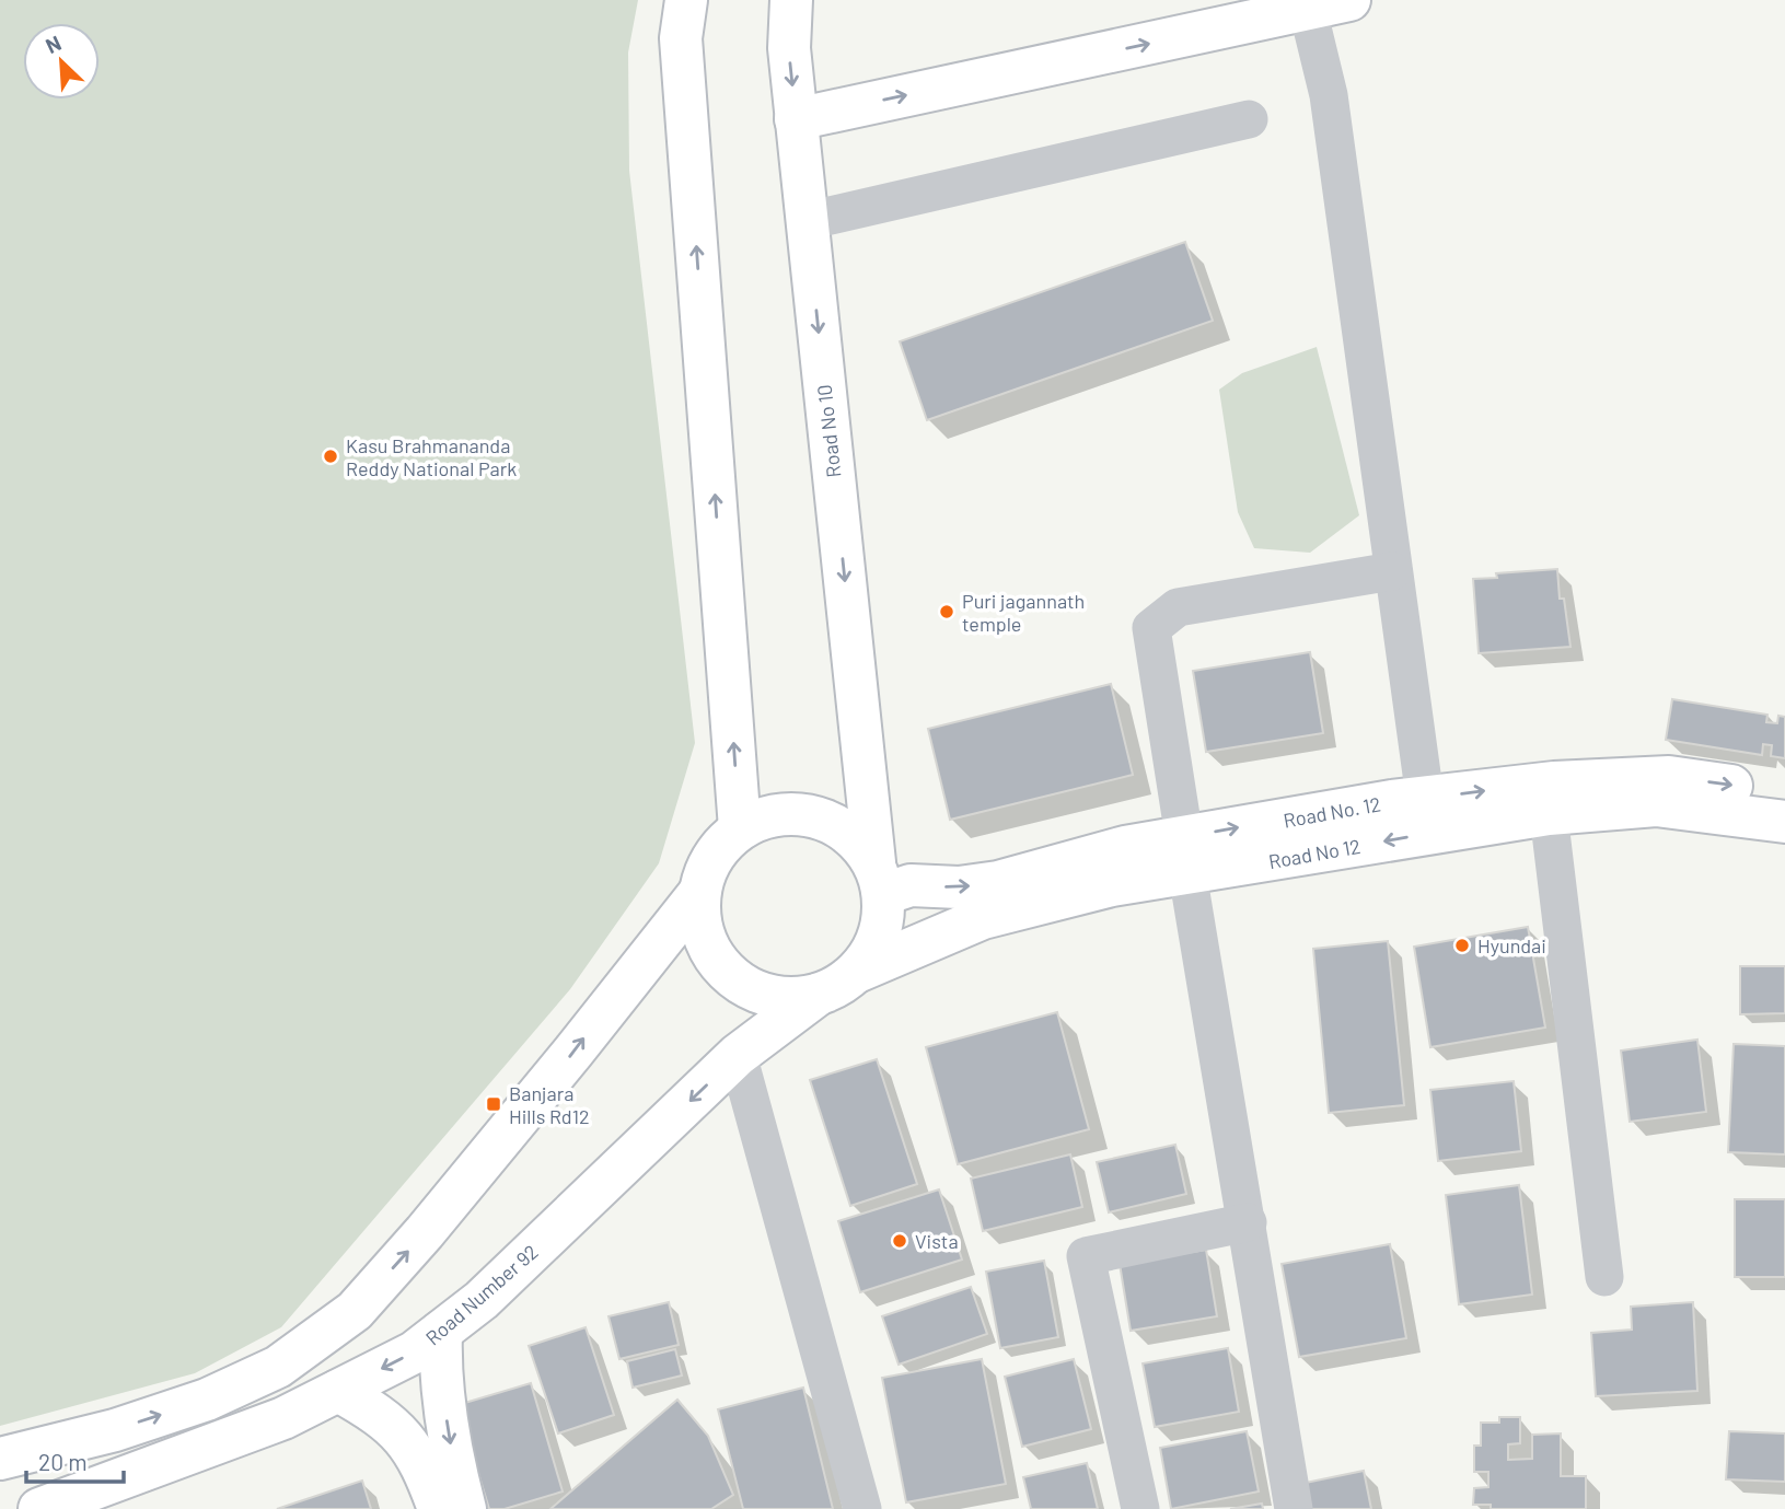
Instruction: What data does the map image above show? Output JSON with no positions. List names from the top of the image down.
{
  "streets": {
    "main road": [
      "Road No 10",
      "Road No. 12",
      "Road No 12",
      "Road Number 92"
    ]
  },
  "crossings": [
    ["Road No 10", "Road No. 12"],
    ["Road No 10", "Road No 12"],
    ["Road No 10", "Road Number 92"],
    ["Road No. 12", "Road No 12"],
    ["Road No. 12", "Road Number 92"],
    ["Road No 12", "Road Number 92"]
  ],
  "one_way": ["Road No. 12", "Road No 12"],
  "places": {
    "other": [
      "Kasu Brahmananda Reddy National Park",
      "Puri jagannath temple",
      "Hyundai",
      "Vista"
    ],
    "transit": ["Banjara Hills Rd12"]
  },
  "scale_bar": "20 m",
  "north": "top left"
}
